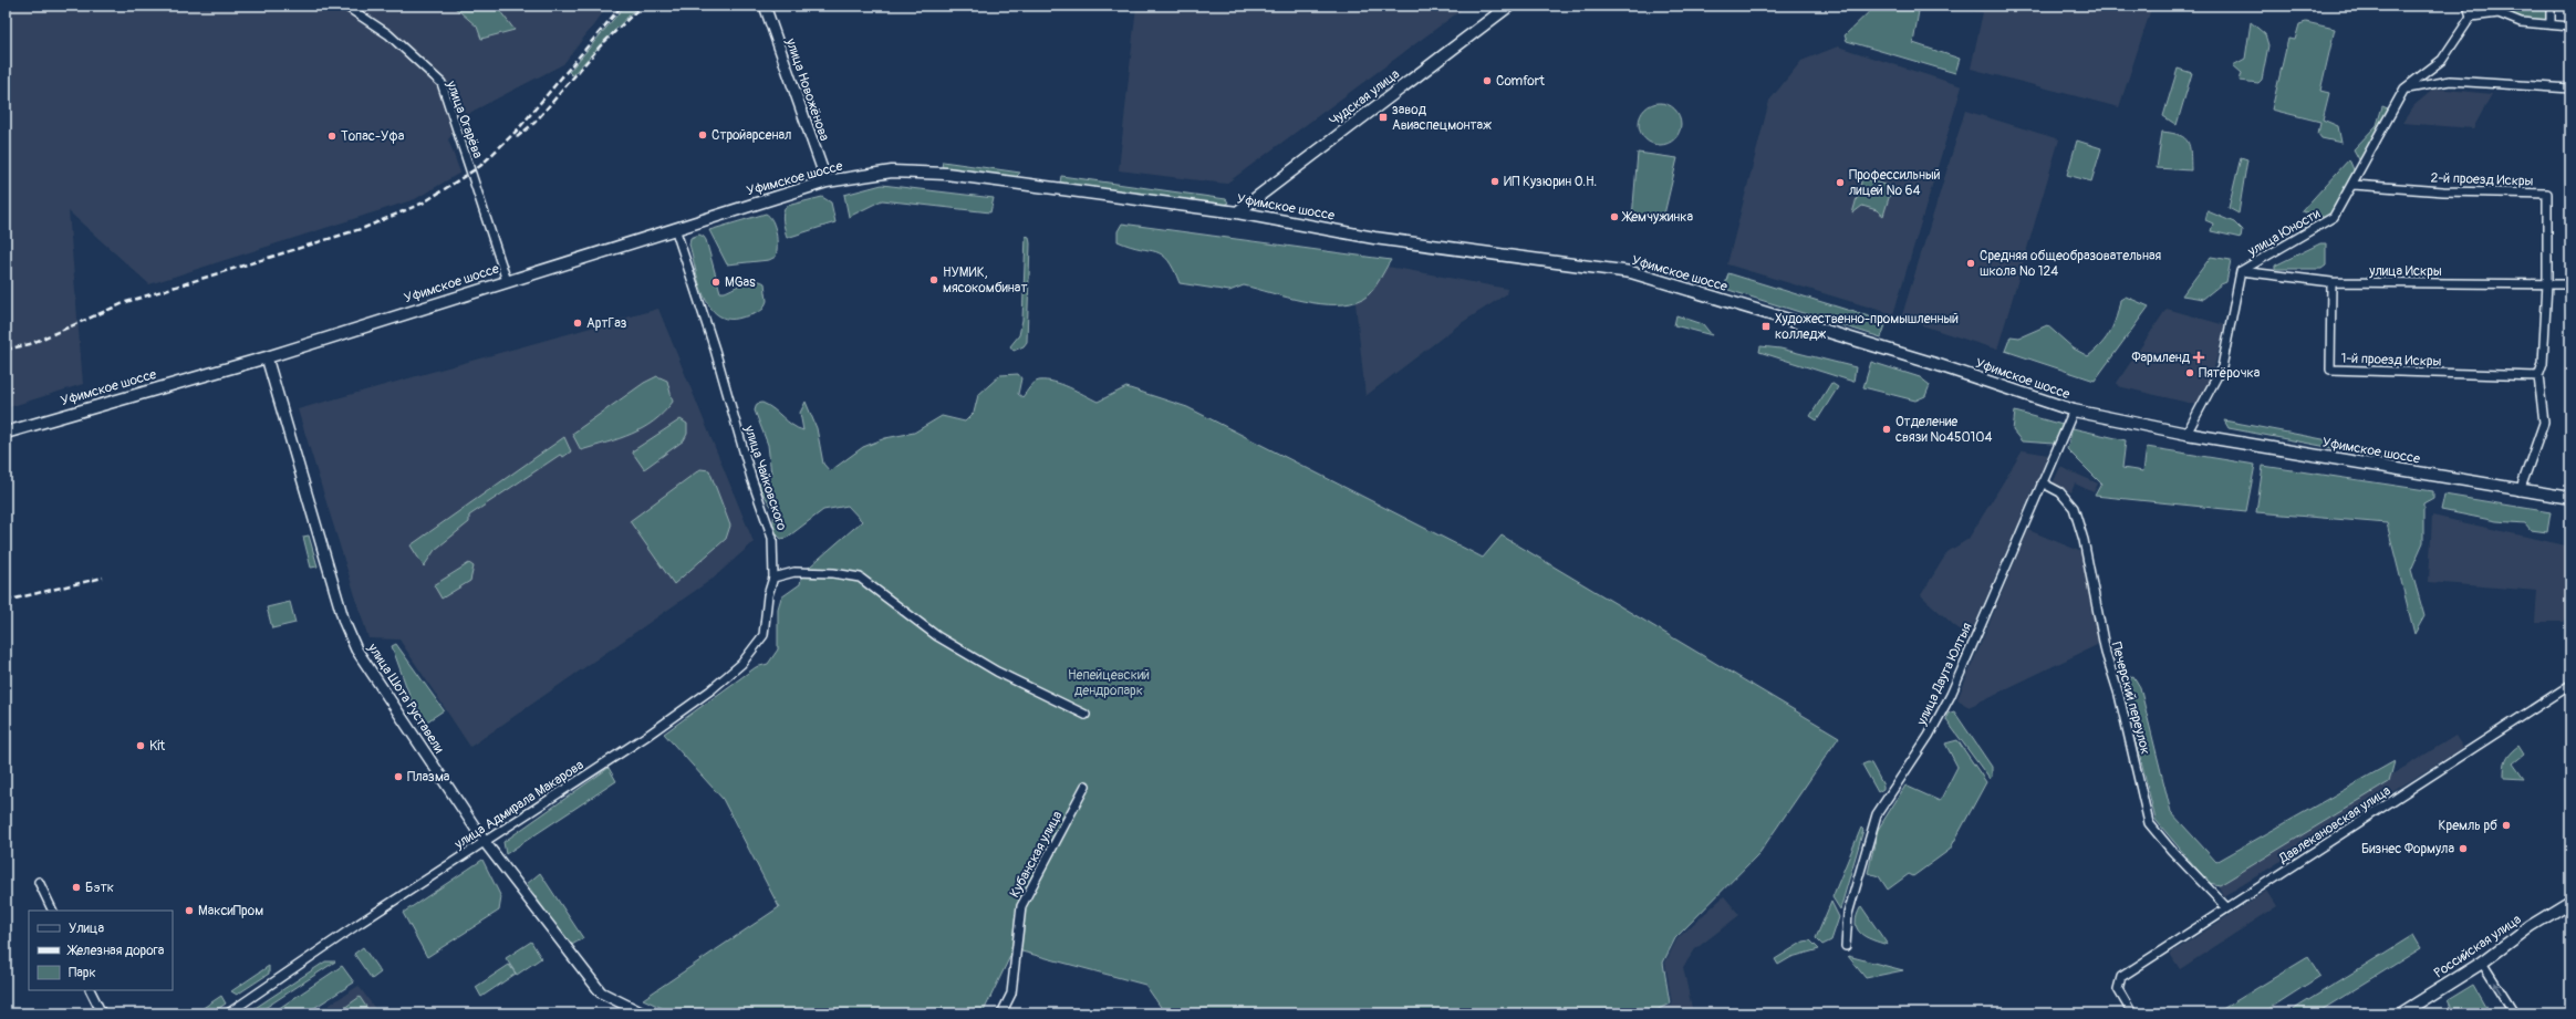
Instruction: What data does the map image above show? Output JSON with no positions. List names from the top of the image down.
{
  "streets": {
    "main road": ["Чудская улица", "Уфимское шоссе", "Российская улица"],
    "street": [
      "улица Новожёнова",
      "улица Огарёва",
      "2-й проезд Искры",
      "улица Юности",
      "улица Искры",
      "1-й проезд Искры",
      "улица Чайковского",
      "улица Даута Юлтыя",
      "улица Шота Руставели",
      "Печерский переулок",
      "улица Адмирала Макарова",
      "Давлекановская улица",
      "Кубанская улица"
    ]
  },
  "crossings": [
    ["улица Новожёнова", "Уфимское шоссе"],
    ["Чудская улица", "Уфимское шоссе"],
    ["улица Огарёва", "Уфимское шоссе"],
    ["Уфимское шоссе", "улица Юности"],
    ["Уфимское шоссе", "улица Чайковского"],
    ["Уфимское шоссе", "улица Даута Юлтыя"],
    ["Уфимское шоссе", "улица Шота Руставели"],
    ["2-й проезд Искры", "улица Юности"],
    ["2-й проезд Искры", "улица Искры"],
    ["улица Юности", "улица Искры"],
    ["улица Искры", "1-й проезд Искры"],
    ["улица Чайковского", "улица Адмирала Макарова"],
    ["улица Даута Юлтыя", "Печерский переулок"],
    ["улица Шота Руставели", "улица Адмирала Макарова"],
    ["Печерский переулок", "Давлекановская улица"]
  ],
  "parks": ["Непейцевский дендропарк"],
  "places": {
    "other": [
      "Comfort",
      "Стройарсенал",
      "Топас-Уфа",
      "ИП Кузюрин О.Н.",
      "Профессильный лицей № 64",
      "Жемчужинка",
      "Средняя общеобразовательная школа № 124",
      "НУМИК, мясокомбинат",
      "MGas",
      "АртГаз",
      "Пятёрочка",
      "Отделение связи №450104",
      "Kit",
      "Плазма",
      "Кремль рб",
      "Бизнес Формула",
      "Бэтк",
      "МаксиПром"
    ],
    "transit": ["завод Авиаспецмонтаж", "Художественно-промышленный колледж"],
    "health": ["Фармленд"]
  },
  "legend": ["Улица", "Железная дорога", "Парк"]
}
